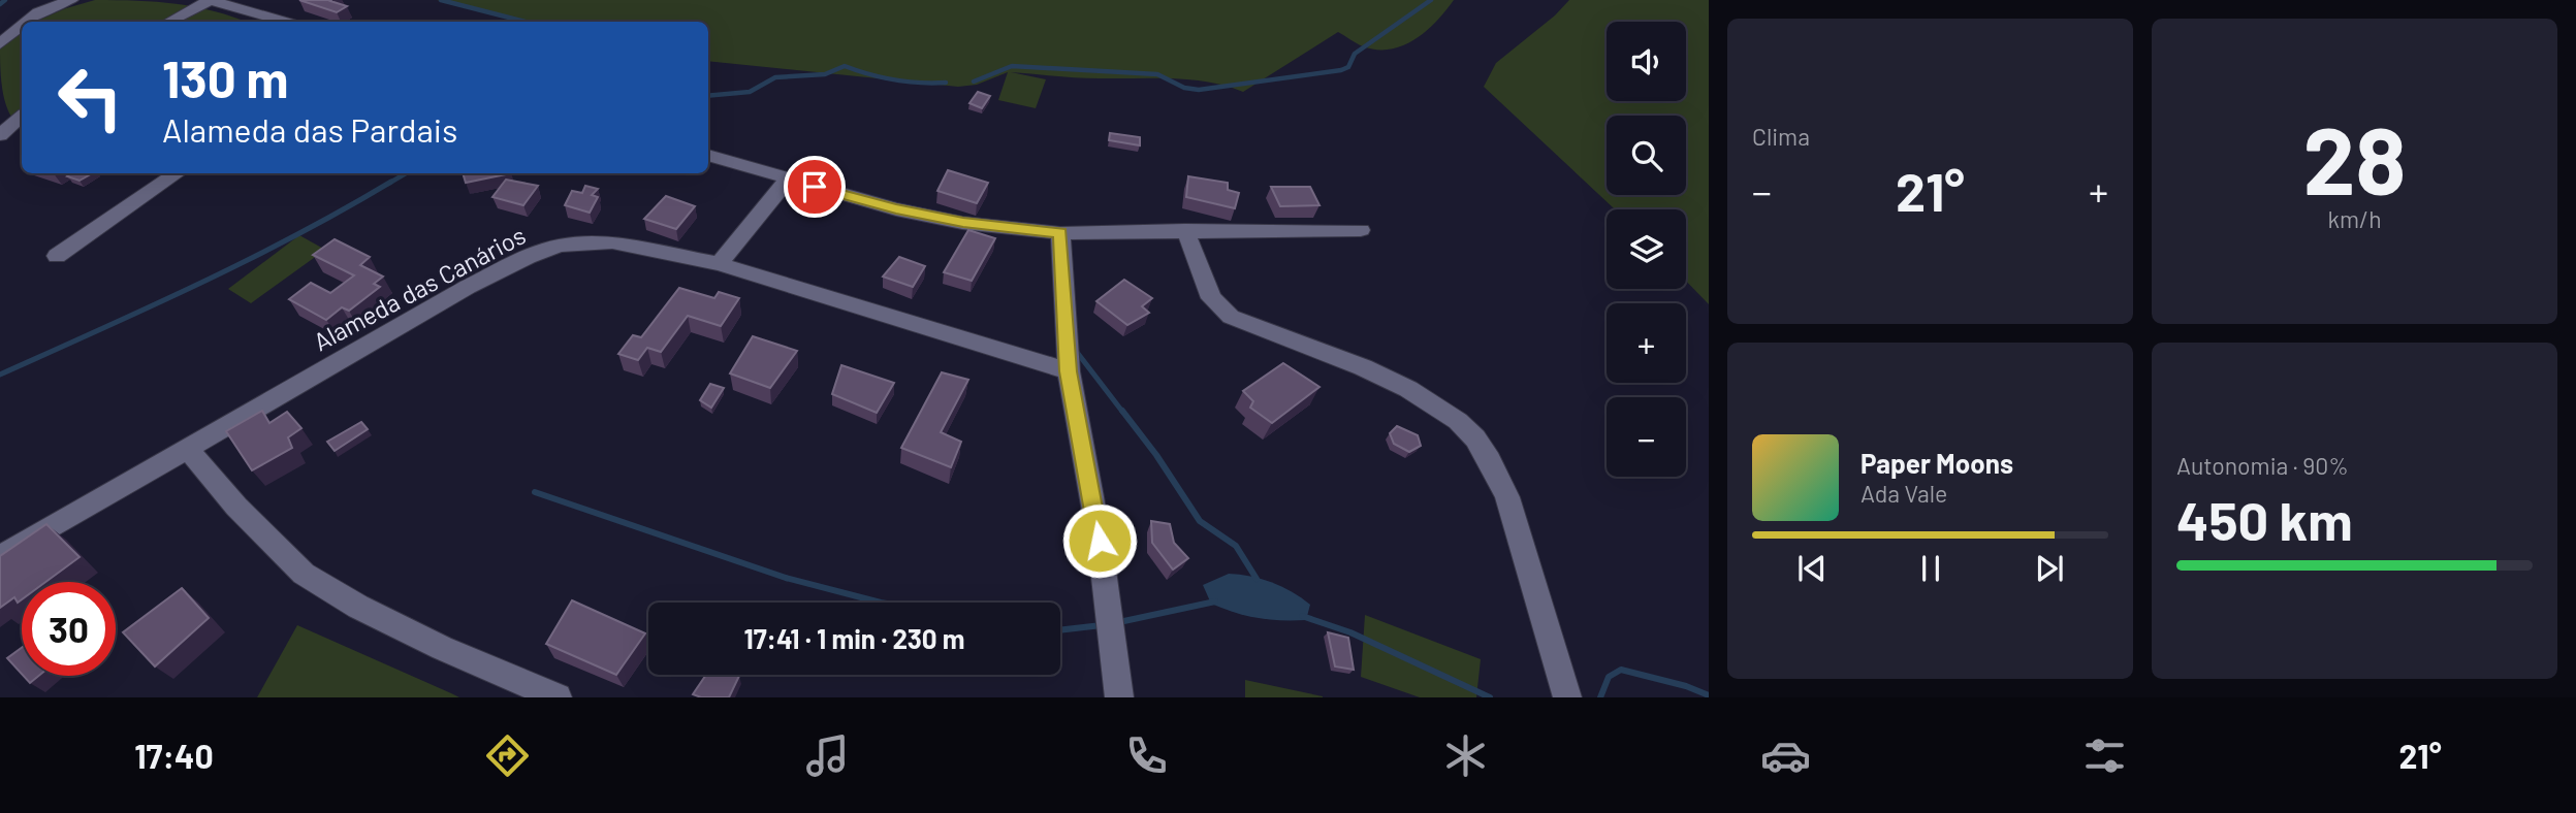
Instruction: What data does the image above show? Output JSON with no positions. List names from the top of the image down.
{
  "streets": {
    "street": ["Alameda das Canários"]
  },
  "page": {
    "tile": [
      "Clima",
      ["28", "km/h"],
      ["Autonomia · 90%", "450 km"]
    ],
    "map_buttons": ["+", "−"],
    "turn": ["130 m", "Alameda das Pardais"],
    "heat": ["−", "21°", "+"],
    "song": ["Paper Moons", "Ada Vale"],
    "limit": "30",
    "trip": "17:41 · 1 min · 230 m",
    "tabs": ["17:40", "21°"]
  }
}
